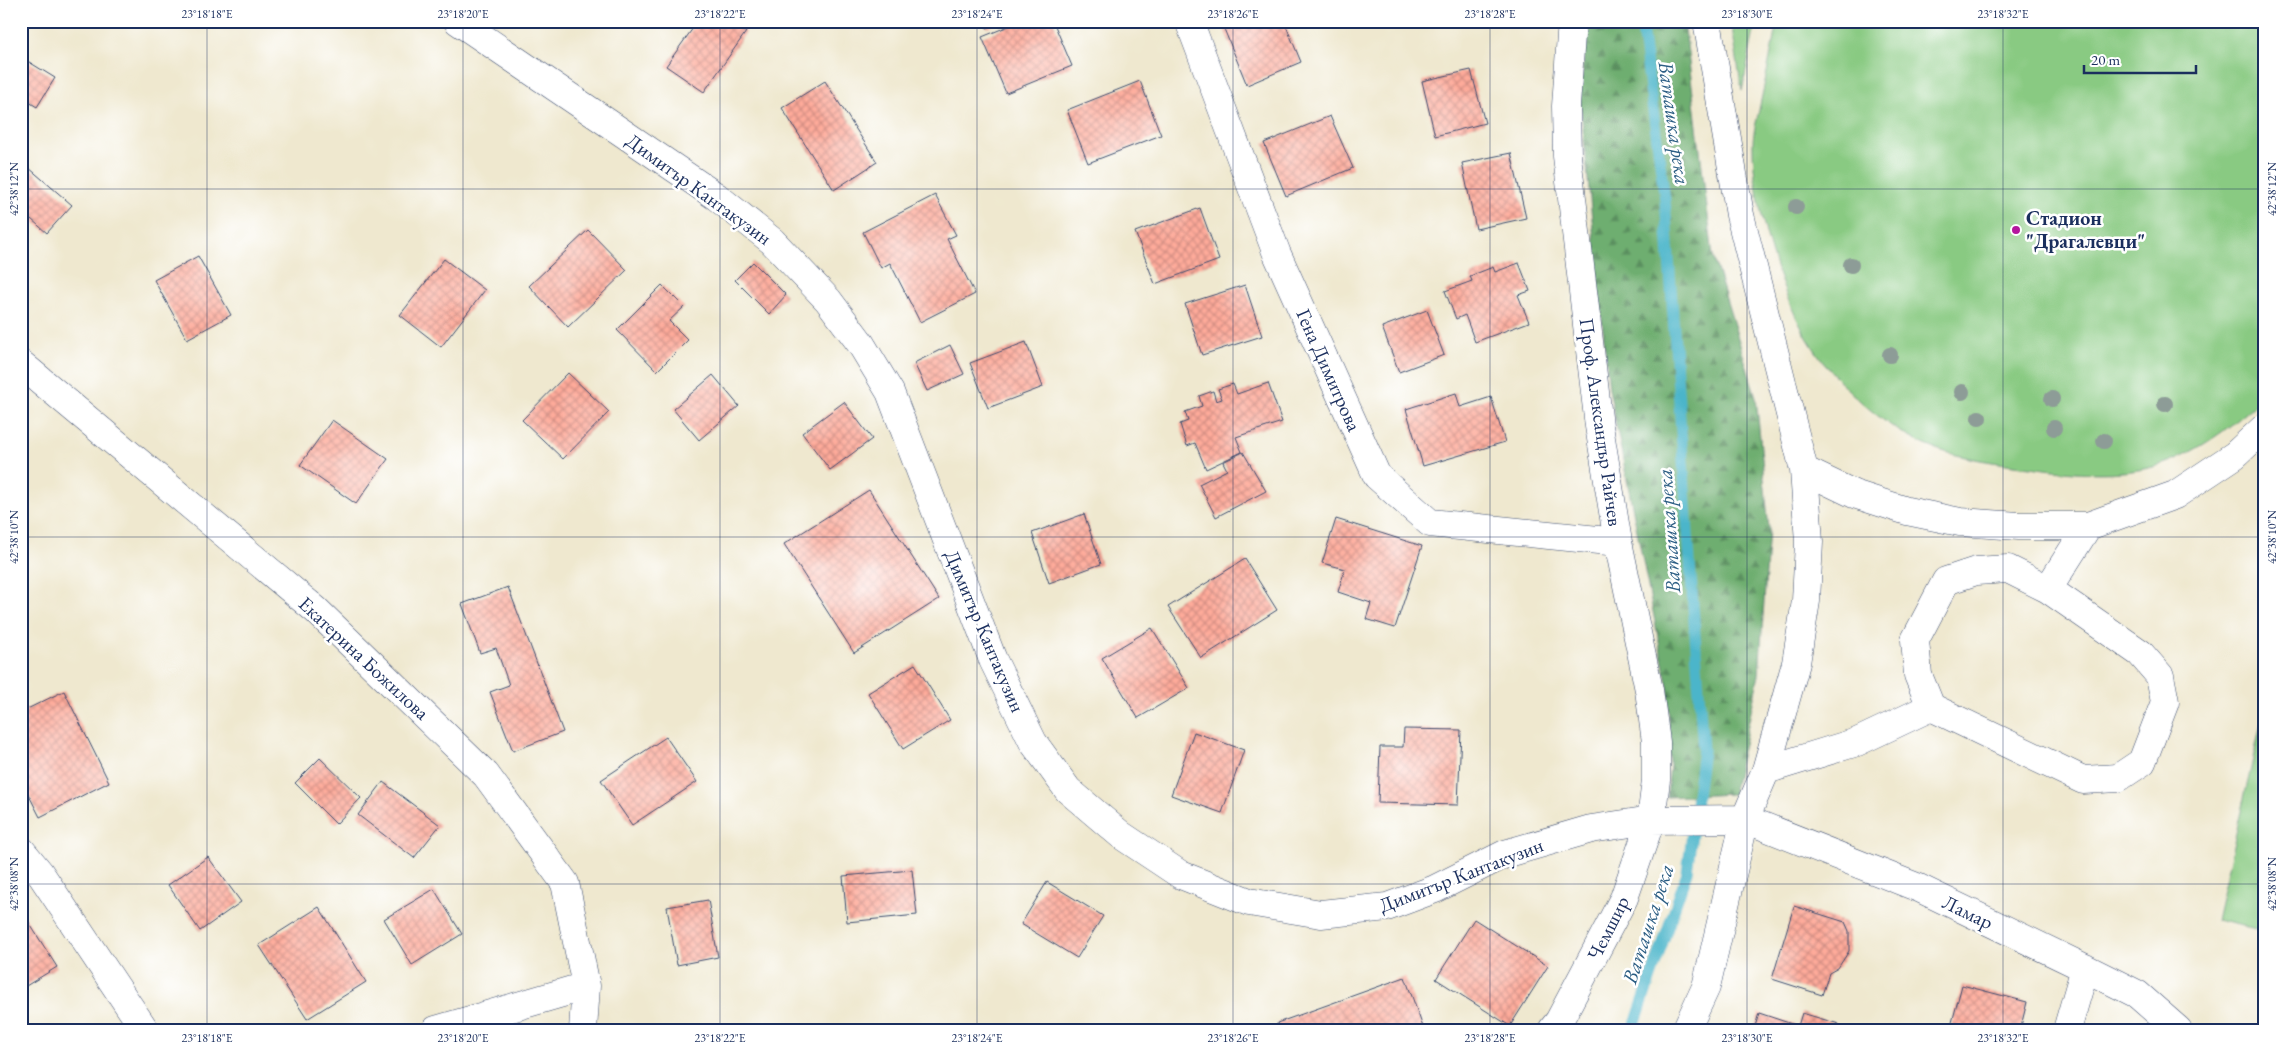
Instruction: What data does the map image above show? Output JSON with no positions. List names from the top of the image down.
{
  "streets": {
    "street": [
      "Димитър Кантакузин",
      "Гена Димитрова",
      "Проф. Александър Райчев",
      "Екатерина Божилова",
      "Ламар",
      "Чемшир"
    ]
  },
  "crossings": [
    ["Димитър Кантакузин", "Проф. Александър Райчев"],
    ["Димитър Кантакузин", "Ламар"],
    ["Димитър Кантакузин", "Чемшир"],
    ["Гена Димитрова", "Проф. Александър Райчев"],
    ["Проф. Александър Райчев", "Чемшир"]
  ],
  "water": ["Ваташка река"],
  "places": ["Стадион \"Драгалевци\""],
  "scale_bar": "20 m",
  "coordinates": [
    "23°18'18\"E",
    "23°18'20\"E",
    "23°18'22\"E",
    "23°18'24\"E",
    "23°18'26\"E",
    "23°18'28\"E",
    "23°18'30\"E",
    "23°18'32\"E",
    "42°38'12\"N",
    "42°38'10\"N",
    "42°38'08\"N"
  ]
}
